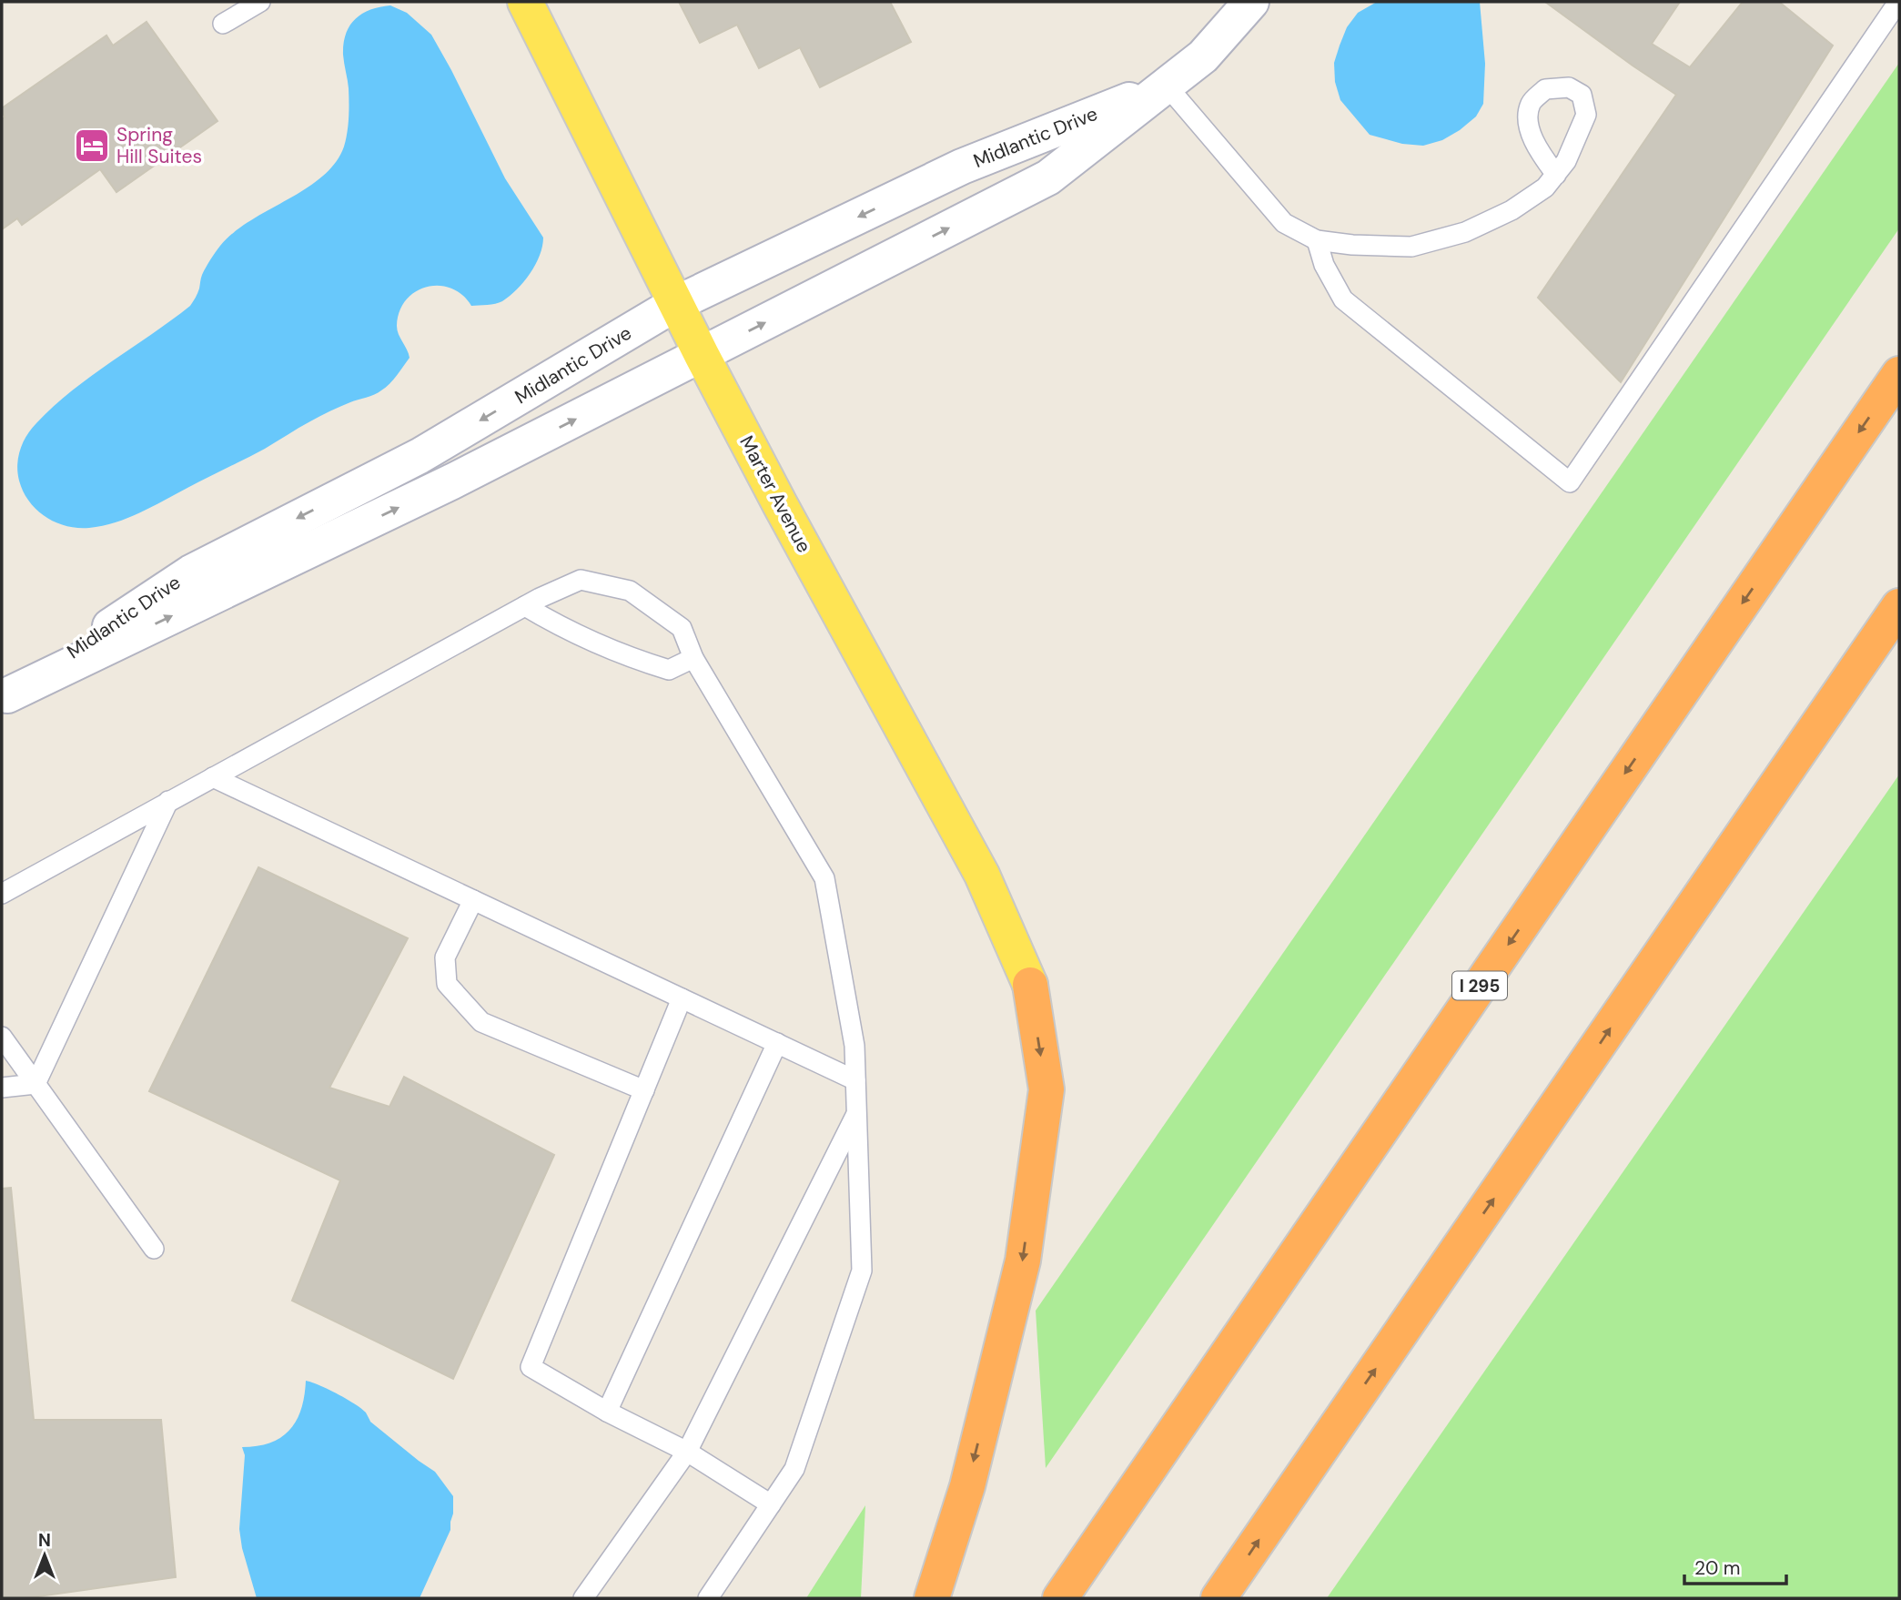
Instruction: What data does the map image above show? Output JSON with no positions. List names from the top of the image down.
{
  "streets": {
    "highway": ["I 295"],
    "main road": ["Marter Avenue"],
    "street": ["Midlantic Drive"]
  },
  "crossings": [
    ["Midlantic Drive", "Marter Avenue"]
  ],
  "places": {
    "hotel": ["Spring Hill Suites"]
  },
  "scale_bar": "20 m",
  "north": "top"
}
